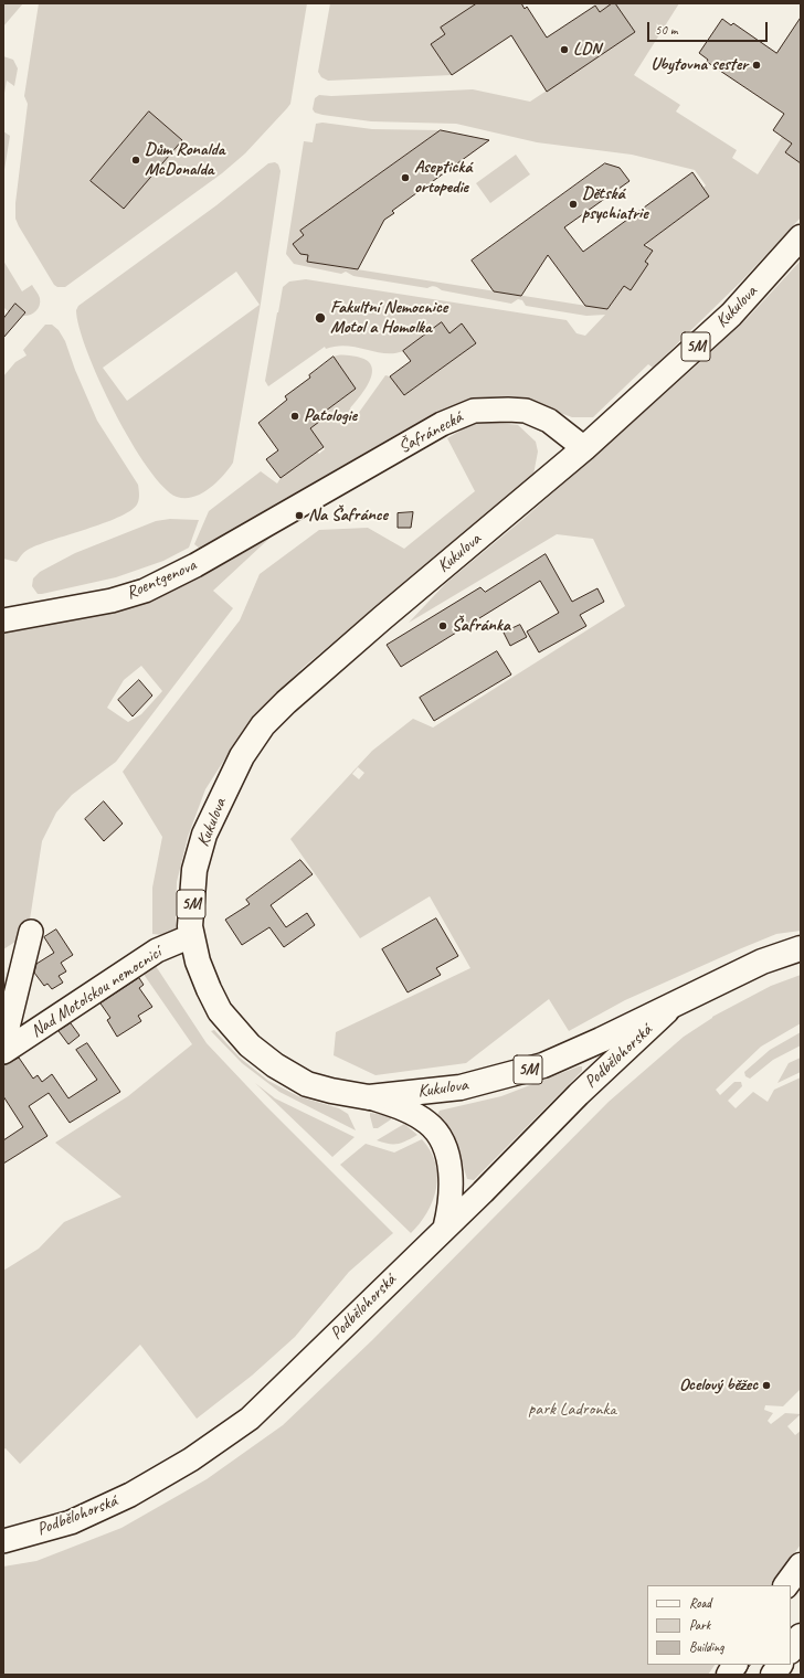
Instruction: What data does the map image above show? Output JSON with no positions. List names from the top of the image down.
{
  "streets": {
    "main road": ["Kukulova", "5M"],
    "street": [
      "Šafránecká",
      "Roentgenova",
      "Nad Motolskou nemocnicí",
      "Podbělohorská"
    ]
  },
  "crossings": [
    ["Kukulova", "Šafránecká"],
    ["Kukulova", "Nad Motolskou nemocnicí"],
    ["Kukulova", "Podbělohorská"],
    ["Šafránecká", "Roentgenova"]
  ],
  "parks": ["park Ladronka"],
  "places": [
    "LDN",
    "Ubytovna sester",
    "Dům Ronalda McDonalda",
    "Aseptická ortopedie",
    "Dětská psychiatrie",
    "Fakultní Nemocnice Motol a Homolka",
    "Patologie",
    "Na Šafránce",
    "Šafránka",
    "Ocelový běžec"
  ],
  "legend": ["Road", "Park", "Building"],
  "scale_bar": "50 m"
}
